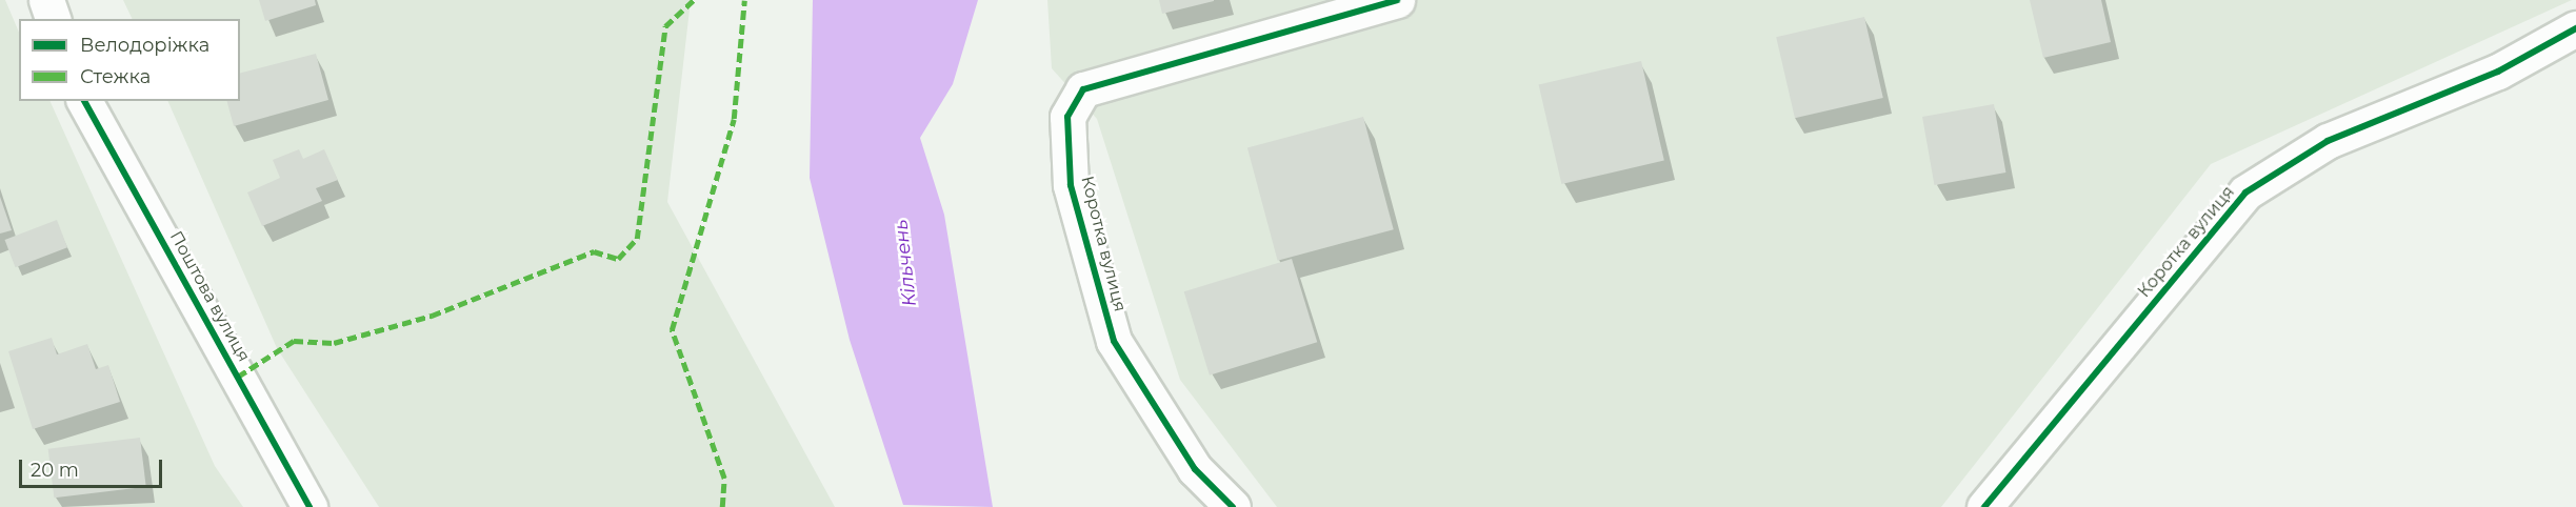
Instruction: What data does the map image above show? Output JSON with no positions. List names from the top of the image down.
{
  "streets": {
    "street": ["Коротка вулиця", "Поштова вулиця"]
  },
  "water": ["Кільчень"],
  "legend": ["Велодоріжка", "Стежка"],
  "scale_bar": "20 m"
}
